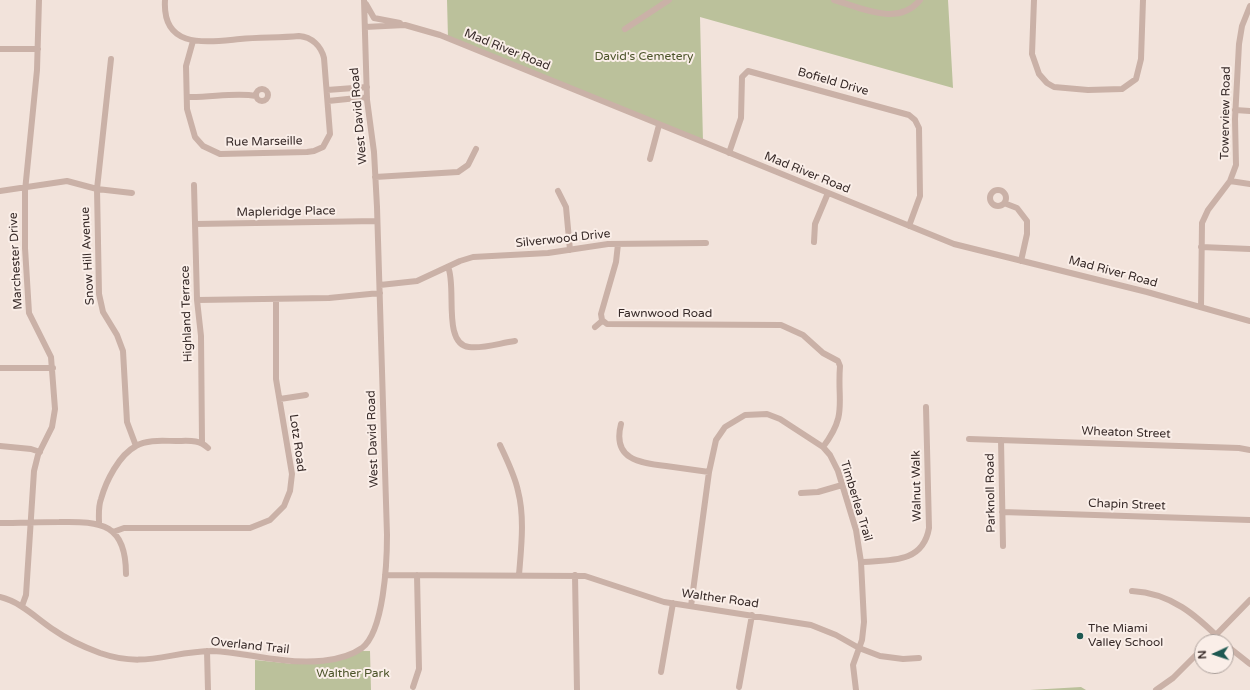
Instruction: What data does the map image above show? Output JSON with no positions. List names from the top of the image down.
{
  "streets": {
    "street": [
      "Mad River Road",
      "Bofield Drive",
      "Towerview Road",
      "West David Road",
      "Rue Marseille",
      "Mapleridge Place",
      "Silverwood Drive",
      "Snow Hill Avenue",
      "Marchester Drive",
      "Highland Terrace",
      "Fawnwood Road",
      "Wheaton Street",
      "Lotz Road",
      "Walnut Walk",
      "Parknoll Road",
      "Timberlea Trail",
      "Chapin Street",
      "Walther Road",
      "Overland Trail"
    ]
  },
  "crossings": [
    ["Mad River Road", "Bofield Drive"],
    ["Mad River Road", "Towerview Road"],
    ["Mad River Road", "West David Road"],
    ["West David Road", "Mapleridge Place"],
    ["West David Road", "Silverwood Drive"],
    ["West David Road", "Overland Trail"],
    ["Mapleridge Place", "Highland Terrace"],
    ["Silverwood Drive", "Fawnwood Road"],
    ["Marchester Drive", "Overland Trail"],
    ["Fawnwood Road", "Timberlea Trail"],
    ["Wheaton Street", "Parknoll Road"],
    ["Walnut Walk", "Timberlea Trail"],
    ["Parknoll Road", "Chapin Street"],
    ["Timberlea Trail", "Walther Road"]
  ],
  "parks": ["David's Cemetery", "Walther Park"],
  "places": ["The Miami Valley School"],
  "north": "left"
}
